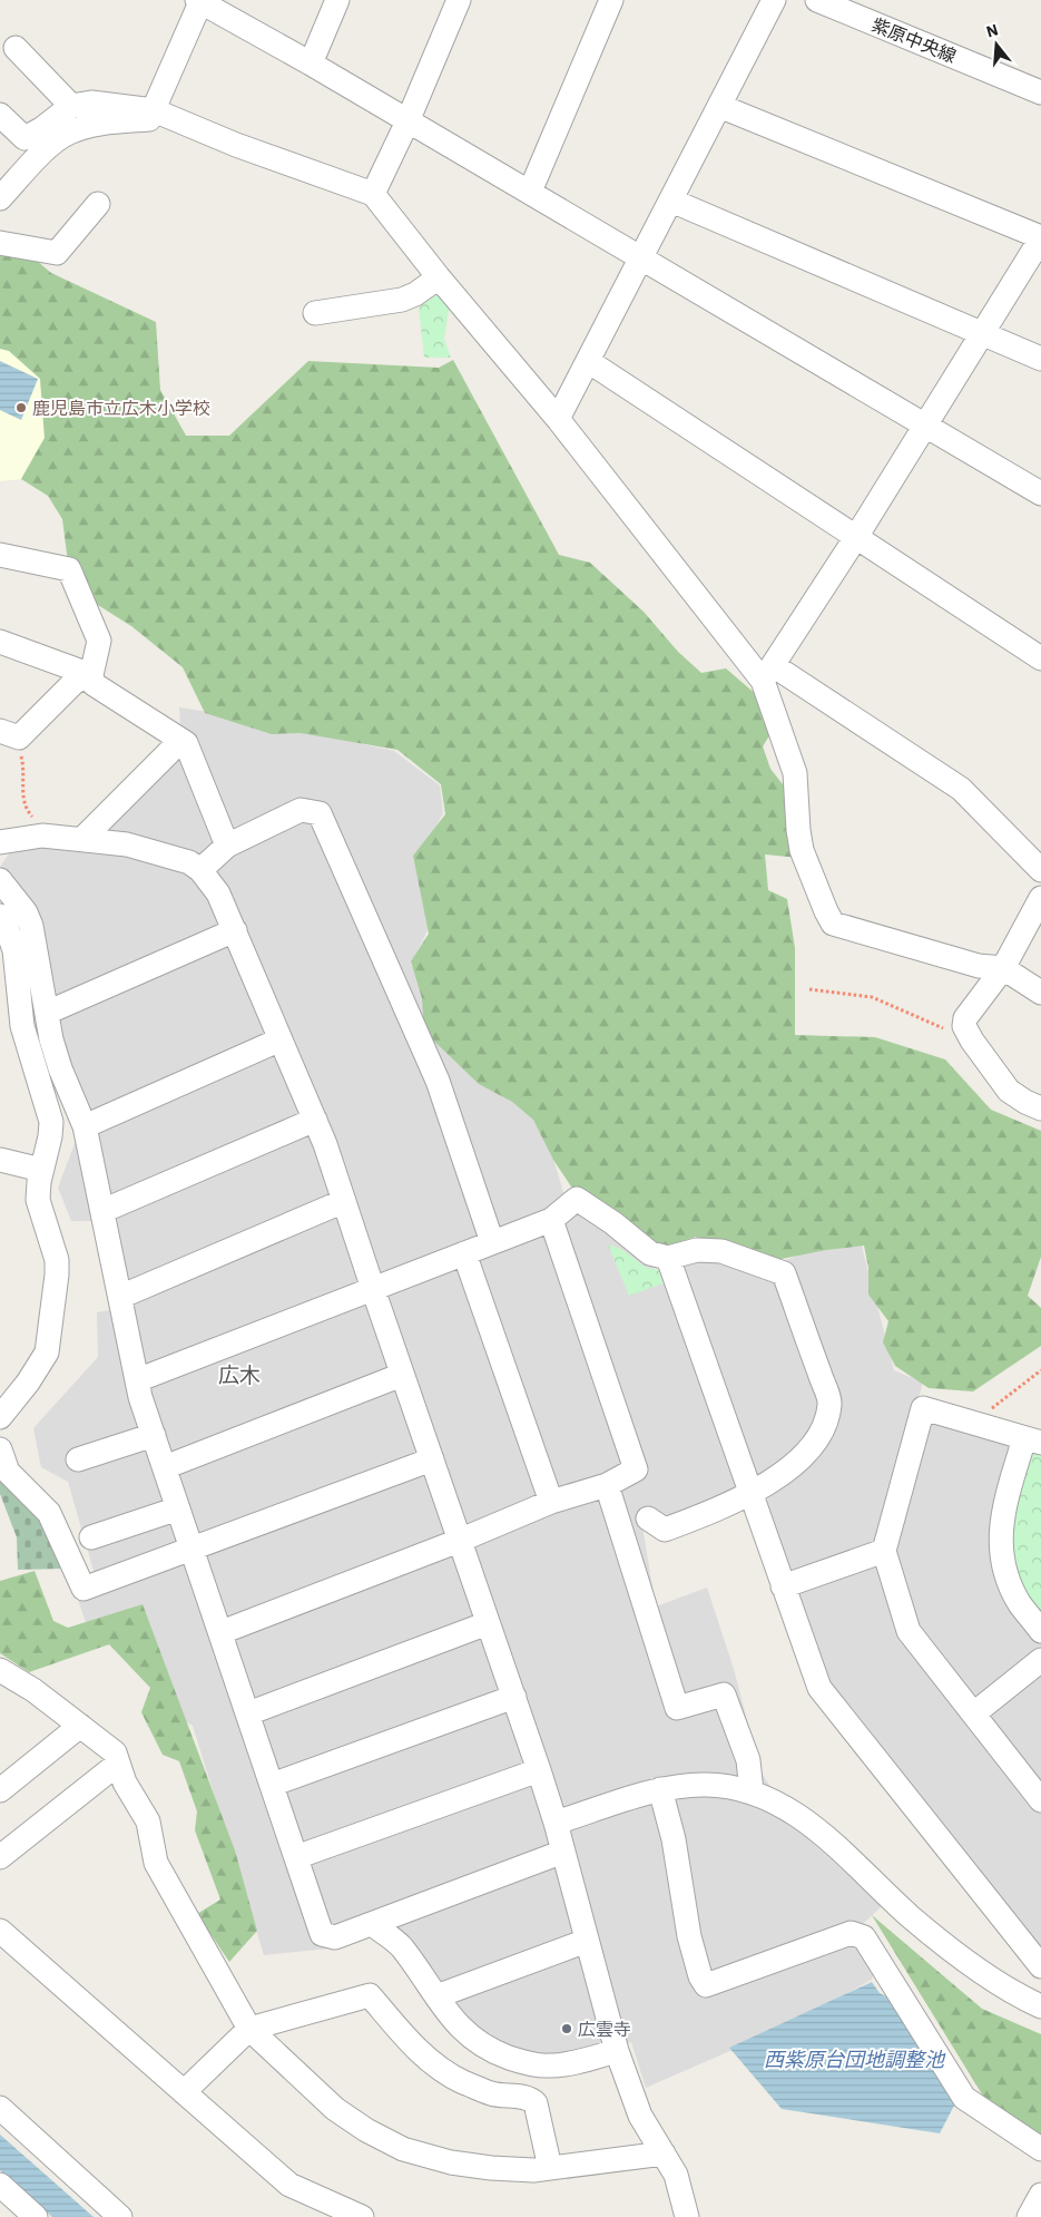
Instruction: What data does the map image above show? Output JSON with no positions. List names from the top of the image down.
{
  "streets": {
    "street": ["紫原中央線"]
  },
  "districts": ["広木"],
  "water": ["西紫原台団地調整池"],
  "places": ["鹿児島市立広木小学校", "広雲寺"],
  "north": "top"
}
